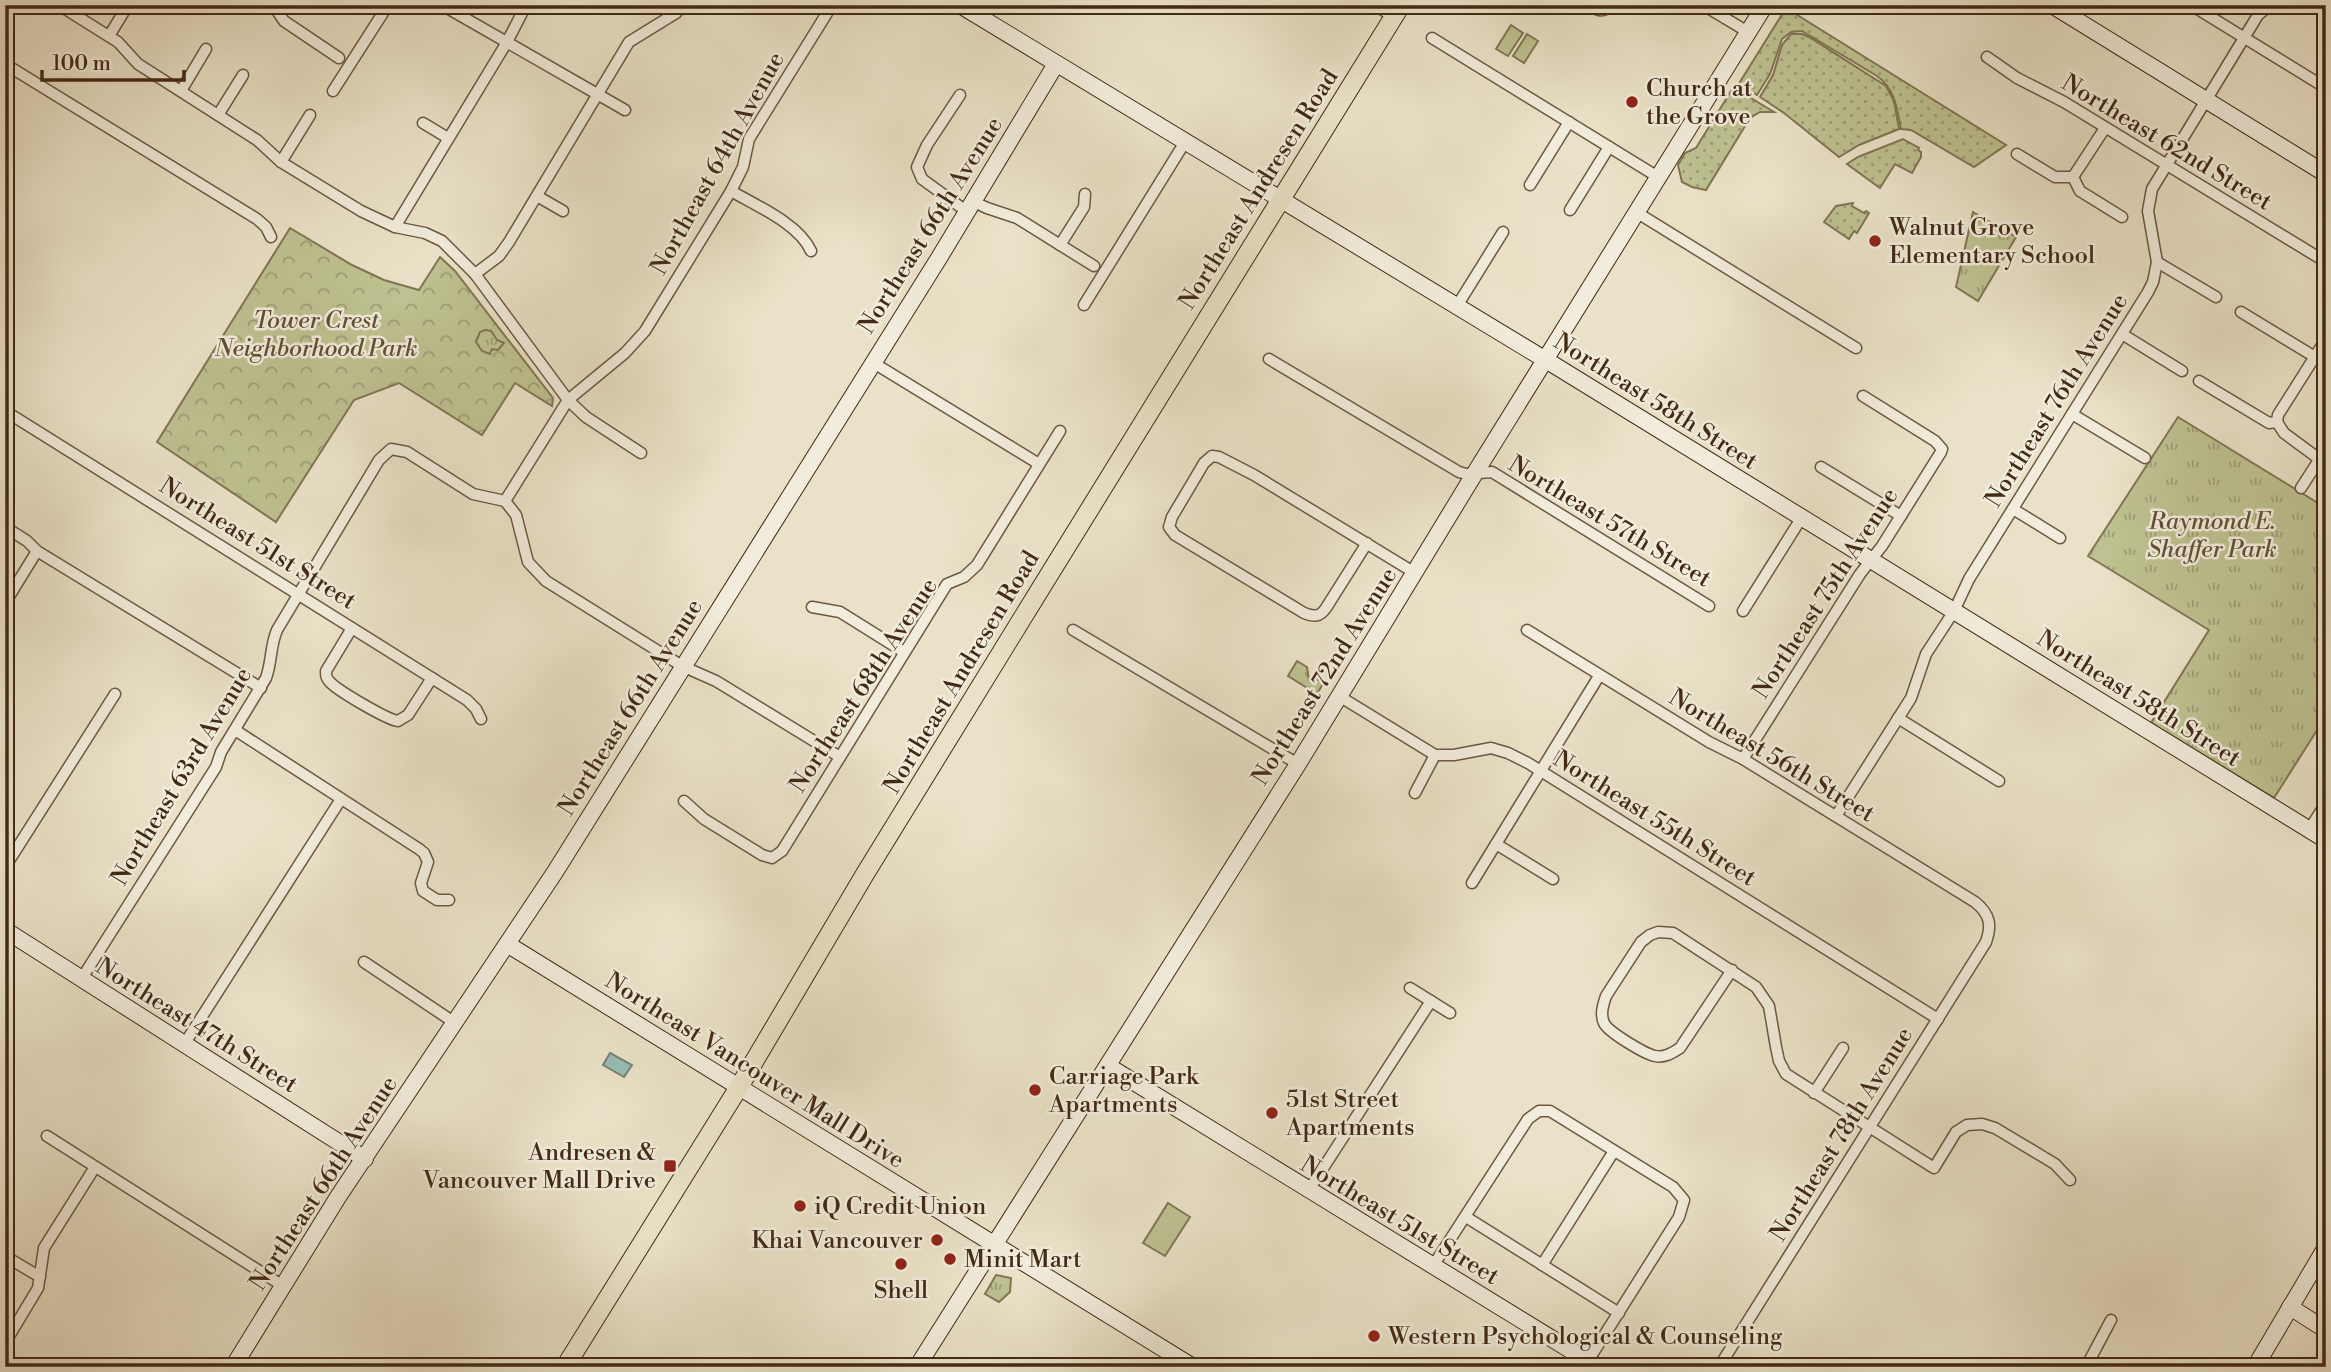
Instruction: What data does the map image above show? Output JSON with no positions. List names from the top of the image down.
{
  "streets": {
    "main road": ["Northeast Andresen Road"],
    "street": [
      "Northeast 62nd Street",
      "Northeast 64th Avenue",
      "Northeast 66th Avenue",
      "Northeast 76th Avenue",
      "Northeast 58th Street",
      "Northeast 57th Street",
      "Northeast 51st Street",
      "Northeast 75th Avenue",
      "Northeast 72nd Avenue",
      "Northeast 68th Avenue",
      "Northeast 56th Street",
      "Northeast 63rd Avenue",
      "Northeast 55th Street",
      "Northeast 47th Street",
      "Northeast Vancouver Mall Drive",
      "Northeast 78th Avenue"
    ]
  },
  "crossings": [
    ["Northeast 62nd Street", "Northeast 76th Avenue"],
    ["Northeast 64th Avenue", "Northeast 63rd Avenue"],
    ["Northeast Andresen Road", "Northeast 58th Street"],
    ["Northeast Andresen Road", "Northeast Vancouver Mall Drive"],
    ["Northeast 66th Avenue", "Northeast 58th Street"],
    ["Northeast 66th Avenue", "Northeast 47th Street"],
    ["Northeast 66th Avenue", "Northeast Vancouver Mall Drive"],
    ["Northeast 76th Avenue", "Northeast 58th Street"],
    ["Northeast 76th Avenue", "Northeast 56th Street"],
    ["Northeast 58th Street", "Northeast 75th Avenue"],
    ["Northeast 58th Street", "Northeast 72nd Avenue"],
    ["Northeast 57th Street", "Northeast 72nd Avenue"],
    ["Northeast 51st Street", "Northeast 72nd Avenue"],
    ["Northeast 51st Street", "Northeast 63rd Avenue"],
    ["Northeast 75th Avenue", "Northeast 56th Street"],
    ["Northeast 72nd Avenue", "Northeast Vancouver Mall Drive"],
    ["Northeast 56th Street", "Northeast 78th Avenue"],
    ["Northeast 63rd Avenue", "Northeast 47th Street"],
    ["Northeast 55th Street", "Northeast 78th Avenue"]
  ],
  "parks": ["Tower Crest Neighborhood Park", "Raymond E. Shaffer Park"],
  "places": {
    "other": [
      "Church at the Grove",
      "Walnut Grove Elementary School",
      "Carriage Park Apartments",
      "51st Street Apartments",
      "iQ Credit Union",
      "Khai Vancouver",
      "Minit Mart",
      "Shell",
      "Western Psychological & Counseling"
    ],
    "transit": ["Andresen & Vancouver Mall Drive"]
  },
  "scale_bar": "100 m"
}
